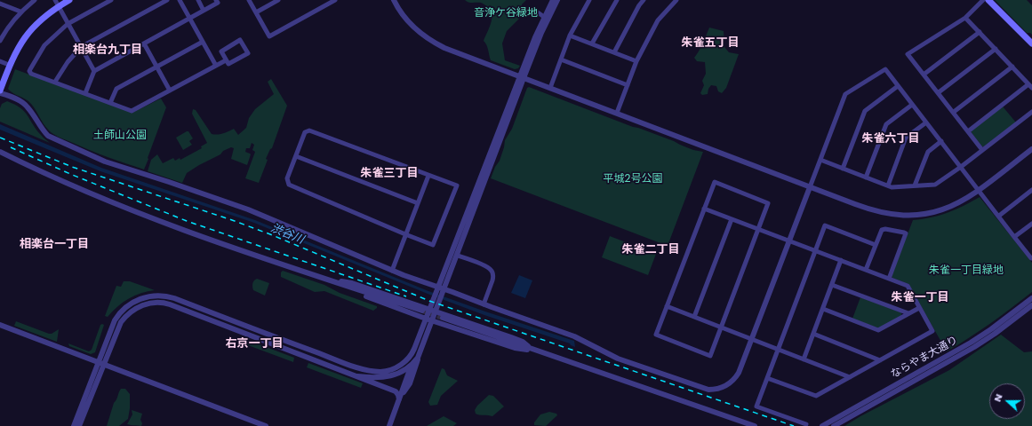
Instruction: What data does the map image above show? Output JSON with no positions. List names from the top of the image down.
{
  "streets": {
    "street": ["ならやま大通り"]
  },
  "districts": [
    "朱雀五丁目",
    "相楽台九丁目",
    "朱雀六丁目",
    "朱雀三丁目",
    "相楽台一丁目",
    "朱雀二丁目",
    "朱雀一丁目",
    "右京一丁目"
  ],
  "water": ["渋谷川"],
  "parks": [
    "音浄ケ谷緑地",
    "土師山公園",
    "平城2号公園",
    "朱雀一丁目緑地"
  ],
  "north": "left"
}
